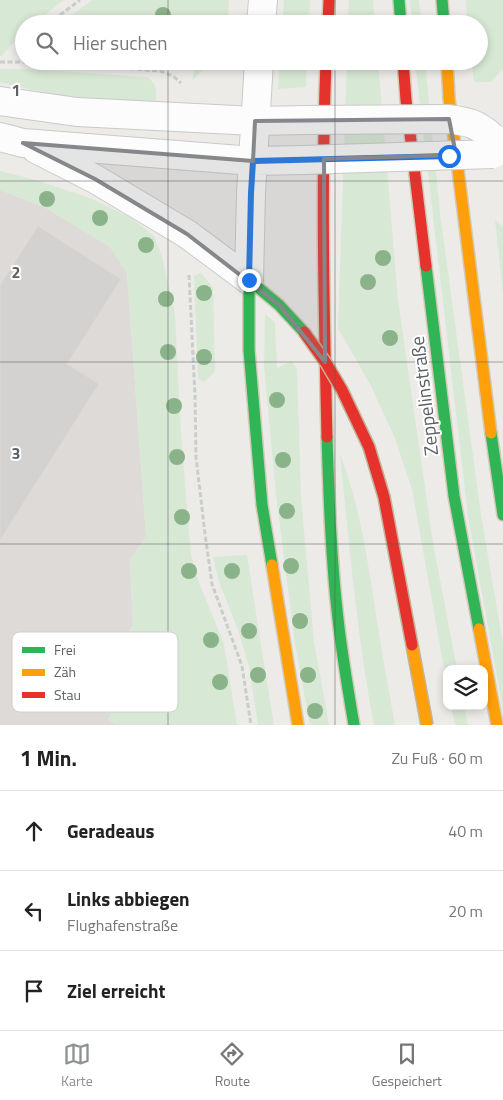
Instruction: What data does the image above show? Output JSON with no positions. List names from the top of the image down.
{
  "streets": {
    "main road": ["Zeppelinstraße"]
  },
  "legend": ["Frei", "Zäh", "Stau"],
  "page": {
    "search": "Hier suchen",
    "heading": ["1 Min.", "Zu Fuß · 60 m"],
    "list": [
      ["Geradeaus", "40 m"],
      ["Links abbiegen", "Flughafenstraße", "20 m"],
      "Ziel erreicht"
    ],
    "nav": ["Karte", "Route", "Gespeichert"]
  },
  "grid": {
    "rows": ["1", "2", "3"]
  }
}
